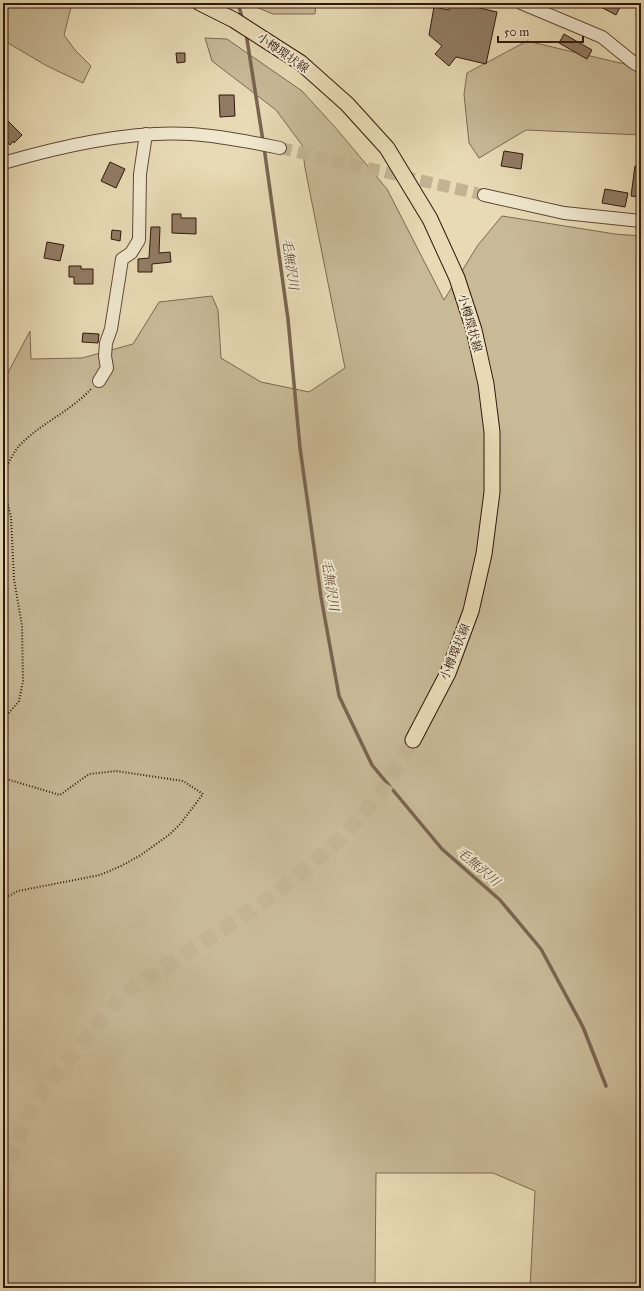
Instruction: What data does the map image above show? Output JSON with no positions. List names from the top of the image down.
{
  "streets": {
    "main road": ["小樽環状線"]
  },
  "water": ["毛無沢川"],
  "scale_bar": "50 m"
}
